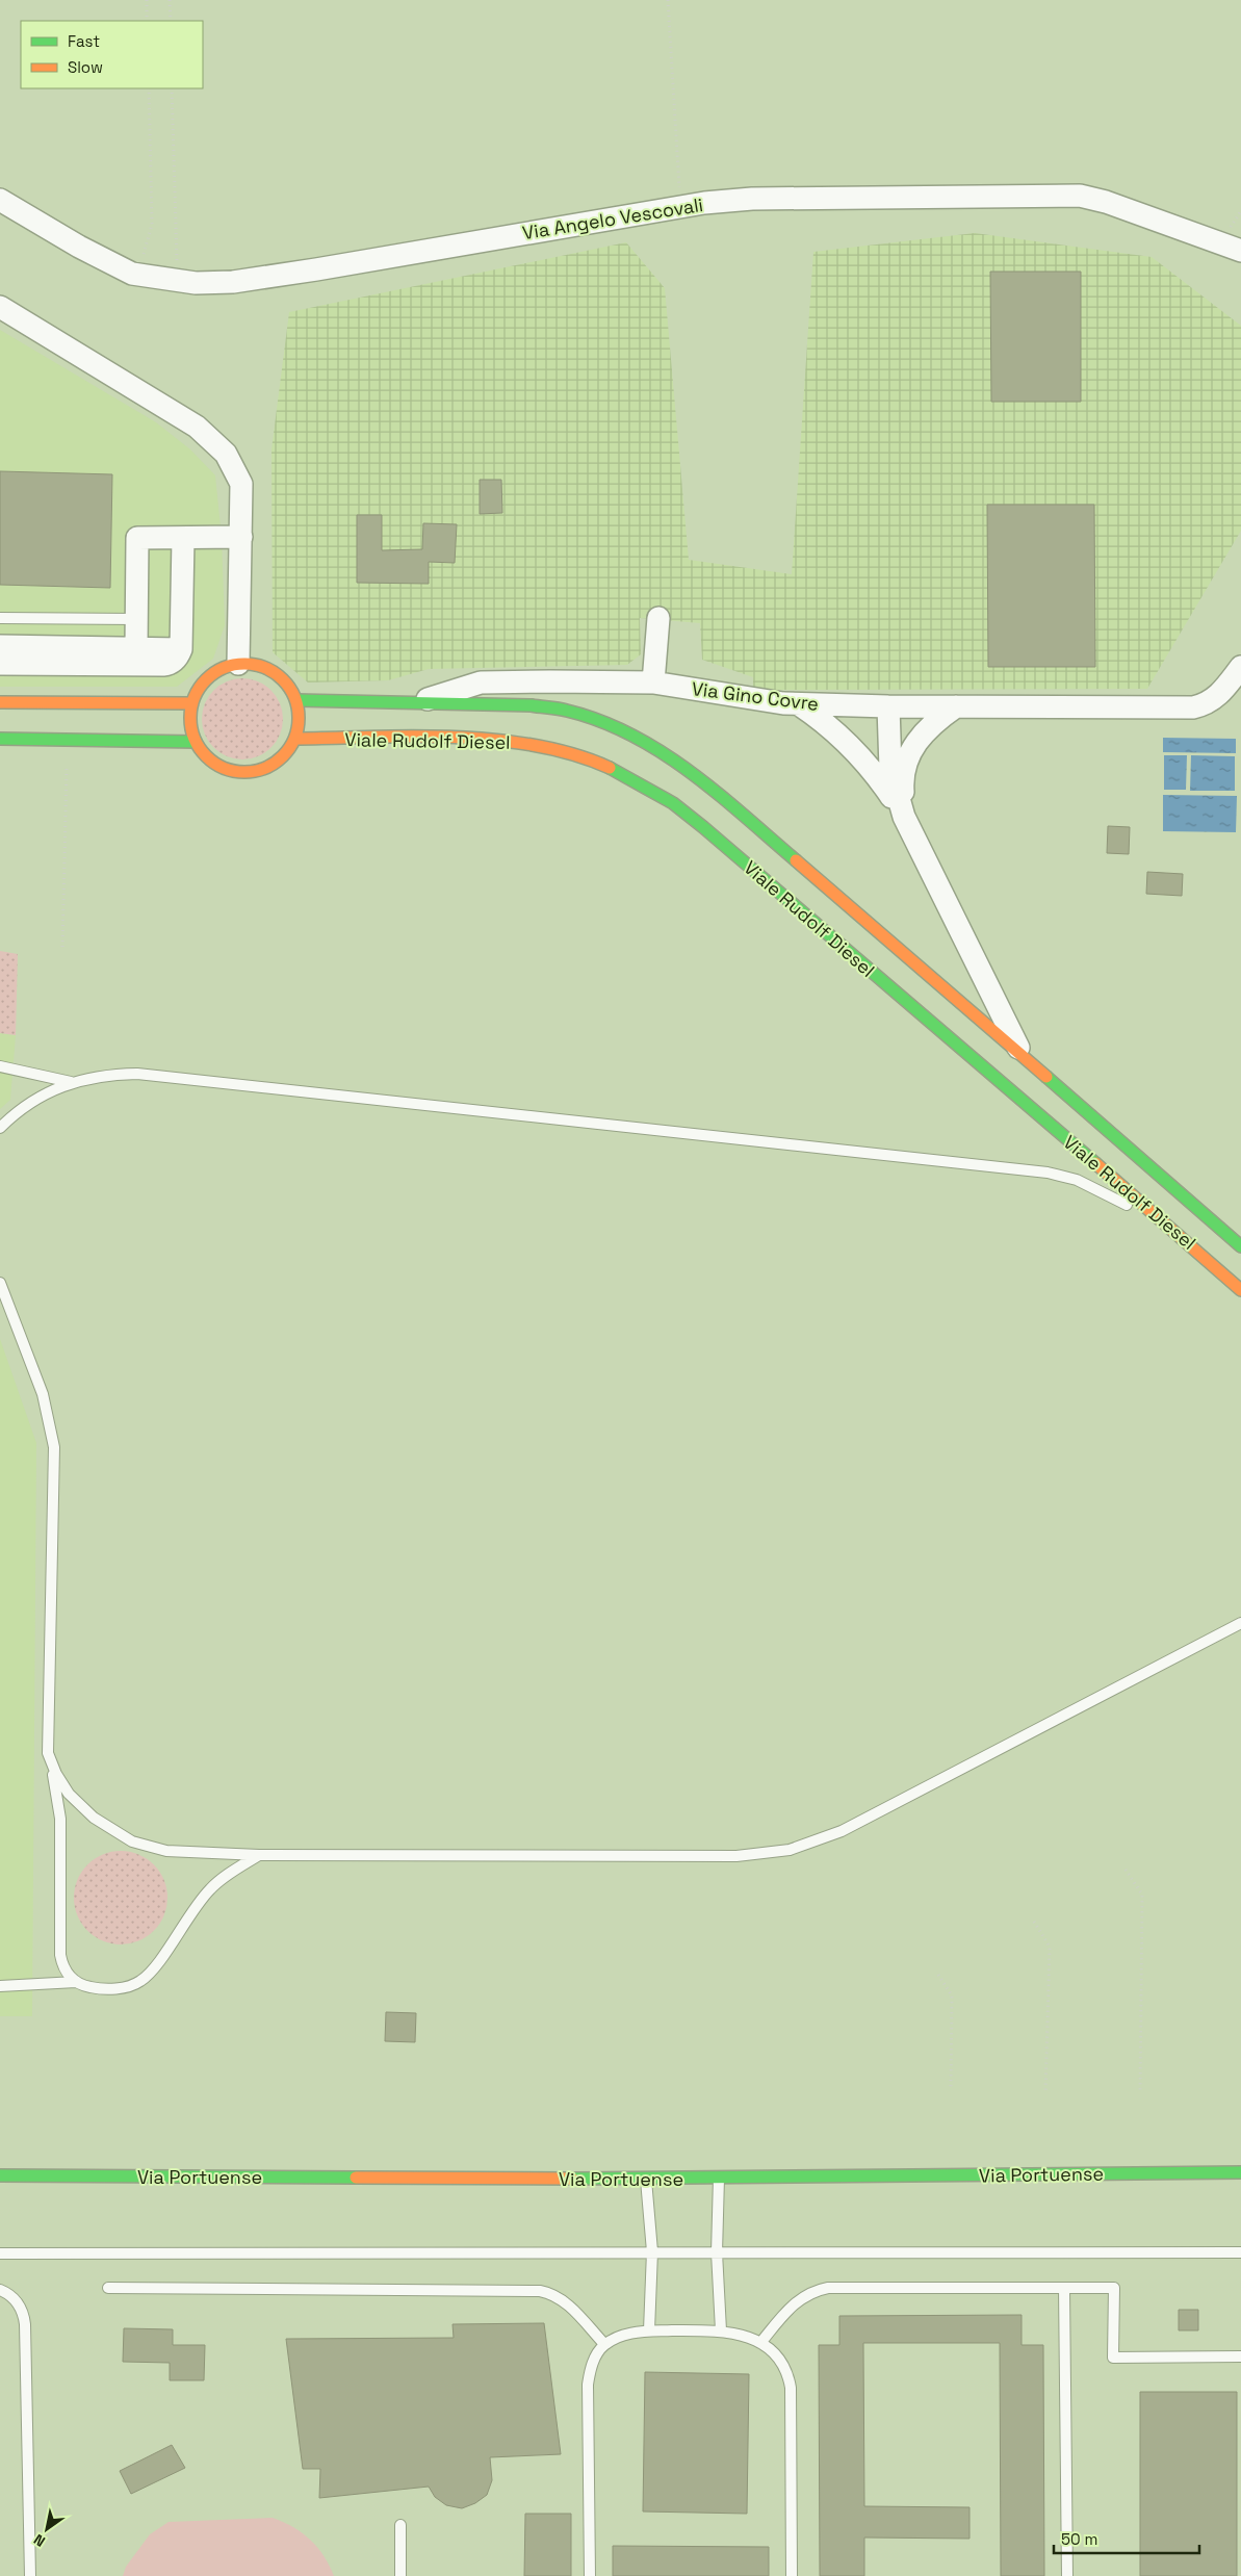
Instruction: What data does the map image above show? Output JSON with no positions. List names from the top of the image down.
{
  "streets": {
    "street": [
      "Via Angelo Vescovali",
      "Via Gino Covre",
      "Viale Rudolf Diesel",
      "Via Portuense"
    ]
  },
  "crossings": [
    ["Via Gino Covre", "Viale Rudolf Diesel"]
  ],
  "legend": ["Fast", "Slow"],
  "scale_bar": "50 m",
  "north": "bottom left"
}
